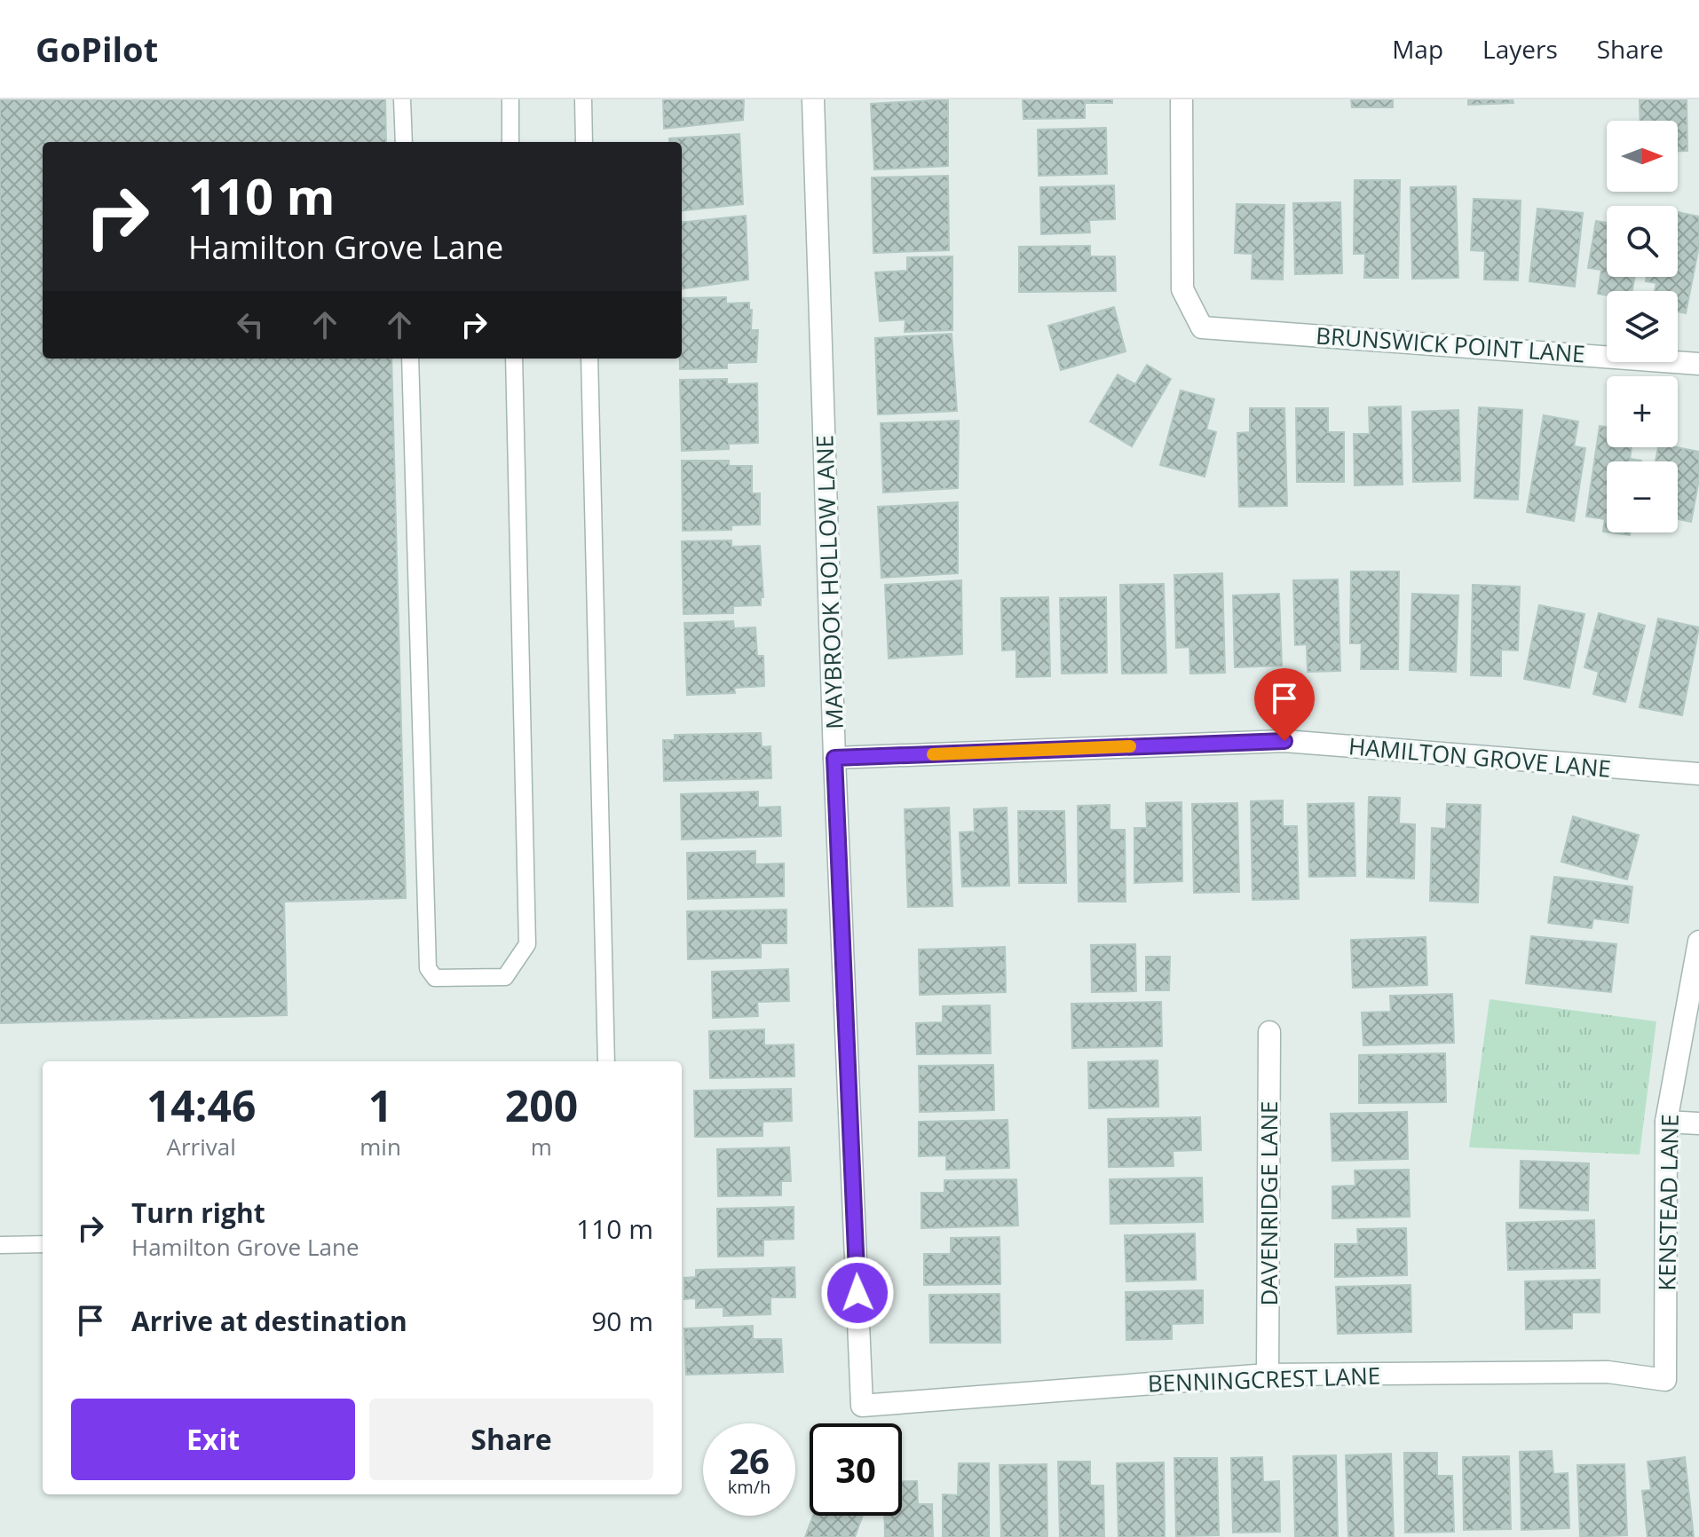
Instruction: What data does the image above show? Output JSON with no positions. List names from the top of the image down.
{
  "streets": {
    "street": [
      "BRUNSWICK POINT LANE",
      "MAYBROOK HOLLOW LANE",
      "HAMILTON GROVE LANE",
      "KENSTEAD LANE",
      "DAVENRIDGE LANE",
      "BENNINGCREST LANE"
    ]
  },
  "crossings": [
    ["MAYBROOK HOLLOW LANE", "HAMILTON GROVE LANE"],
    ["MAYBROOK HOLLOW LANE", "BENNINGCREST LANE"],
    ["KENSTEAD LANE", "BENNINGCREST LANE"],
    ["DAVENRIDGE LANE", "BENNINGCREST LANE"]
  ],
  "north": "right",
  "page": {
    "header": "GoPilot",
    "nav": ["Map", "Layers", "Share"],
    "map_buttons": ["+", "−"],
    "turn": ["110 m", "Hamilton Grove Lane"],
    "eta": [
      "14:46",
      "Arrival",
      "1",
      "min",
      "200",
      "m"
    ],
    "list": [
      {
        "name": "Turn right",
        "note": "Hamilton Grove Lane",
        "value": "110 m"
      },
      {
        "name": "Arrive at destination",
        "value": "90 m"
      }
    ],
    "buttons": ["Exit", "Share"],
    "speed": "26 km/h",
    "limit": "30"
  }
}
